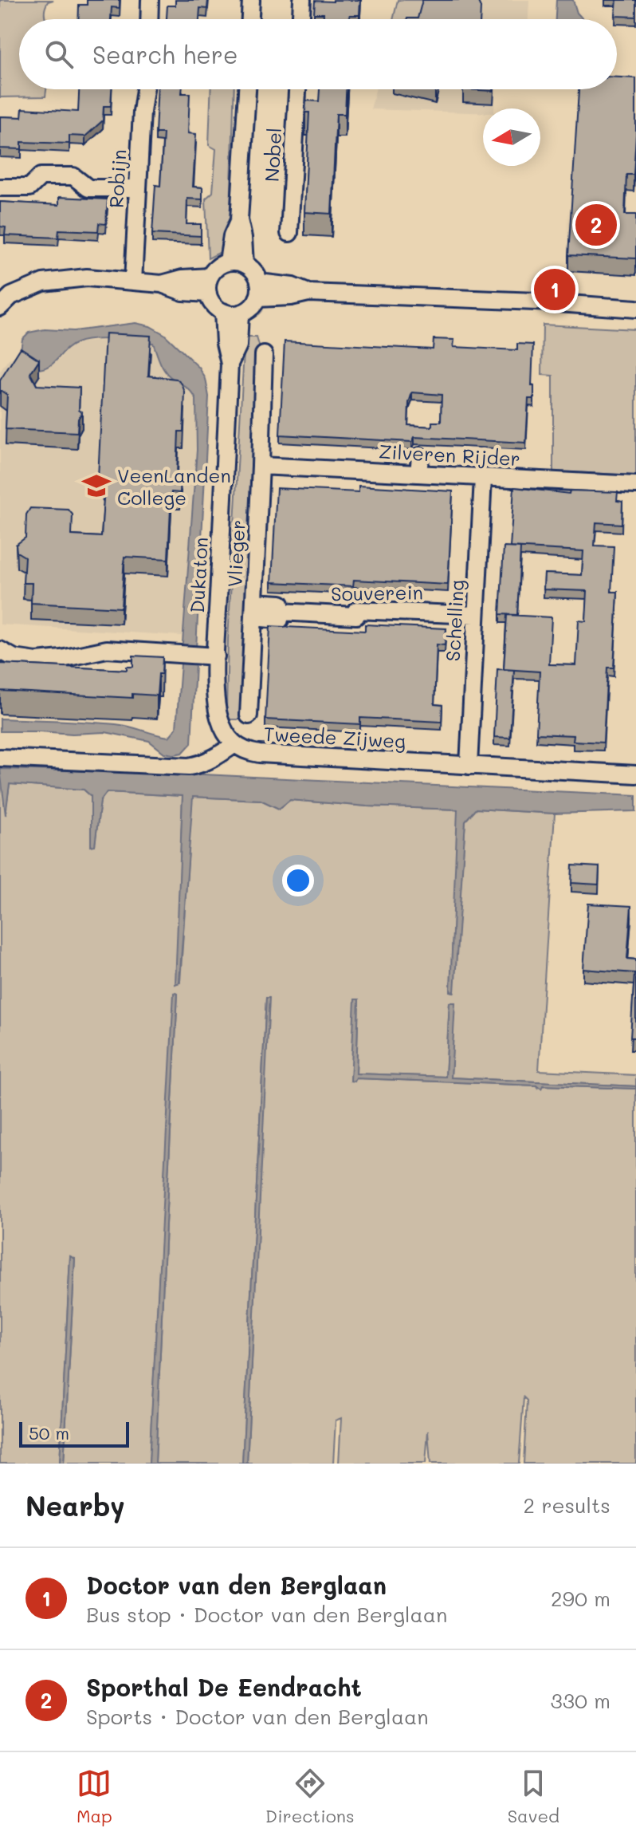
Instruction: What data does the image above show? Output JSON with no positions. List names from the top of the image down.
{
  "streets": {
    "street": [
      "Nobel",
      "Robijn",
      "Zilveren Rijder",
      "Vlieger",
      "Dukaton",
      "Souverein",
      "Schelling",
      "Tweede Zijweg"
    ]
  },
  "crossings": [
    ["Zilveren Rijder", "Vlieger"],
    ["Zilveren Rijder", "Schelling"],
    ["Vlieger", "Souverein"],
    ["Dukaton", "Tweede Zijweg"],
    ["Souverein", "Schelling"],
    ["Schelling", "Tweede Zijweg"]
  ],
  "places": {
    "school or university": ["VeenLanden College"]
  },
  "scale_bar": "50 m",
  "north": "left",
  "page": {
    "search": "Search here",
    "pins": ["2", "1"],
    "scale": "50 m",
    "heading": ["Nearby", "2 results"],
    "list": [
      {
        "mark": "1",
        "name": "Doctor van den Berglaan",
        "note": "Bus stop · Doctor van den Berglaan",
        "value": "290 m"
      },
      {
        "mark": "2",
        "name": "Sporthal De Eendracht",
        "note": "Sports · Doctor van den Berglaan",
        "value": "330 m"
      }
    ],
    "nav": ["Map", "Directions", "Saved"]
  }
}
